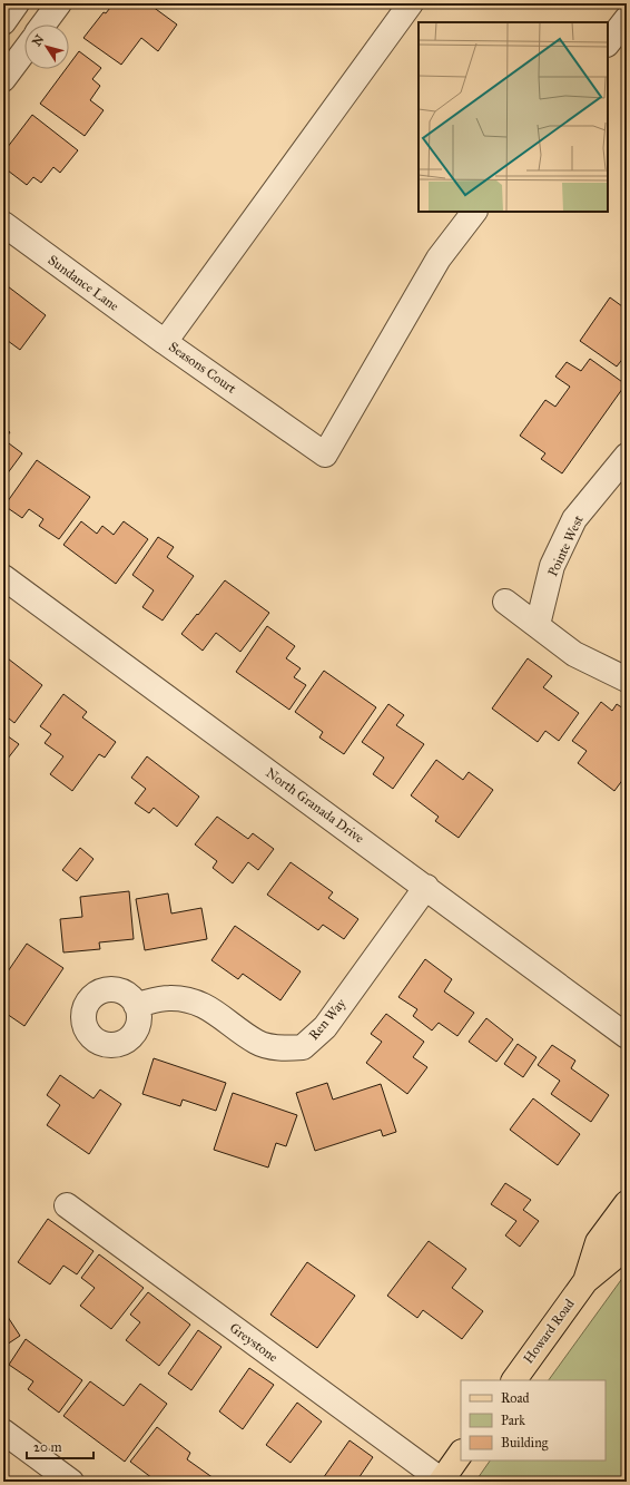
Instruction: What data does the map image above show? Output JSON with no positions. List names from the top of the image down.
{
  "streets": {
    "main road": ["Howard Road"],
    "street": [
      "Sundance Lane",
      "Seasons Court",
      "Pointe West",
      "North Granada Drive",
      "Ren Way",
      "Greystone"
    ]
  },
  "crossings": [
    ["Sundance Lane", "Seasons Court"],
    ["North Granada Drive", "Ren Way"]
  ],
  "legend": ["Road", "Park", "Building"],
  "scale_bar": "20 m",
  "north": "top left"
}
